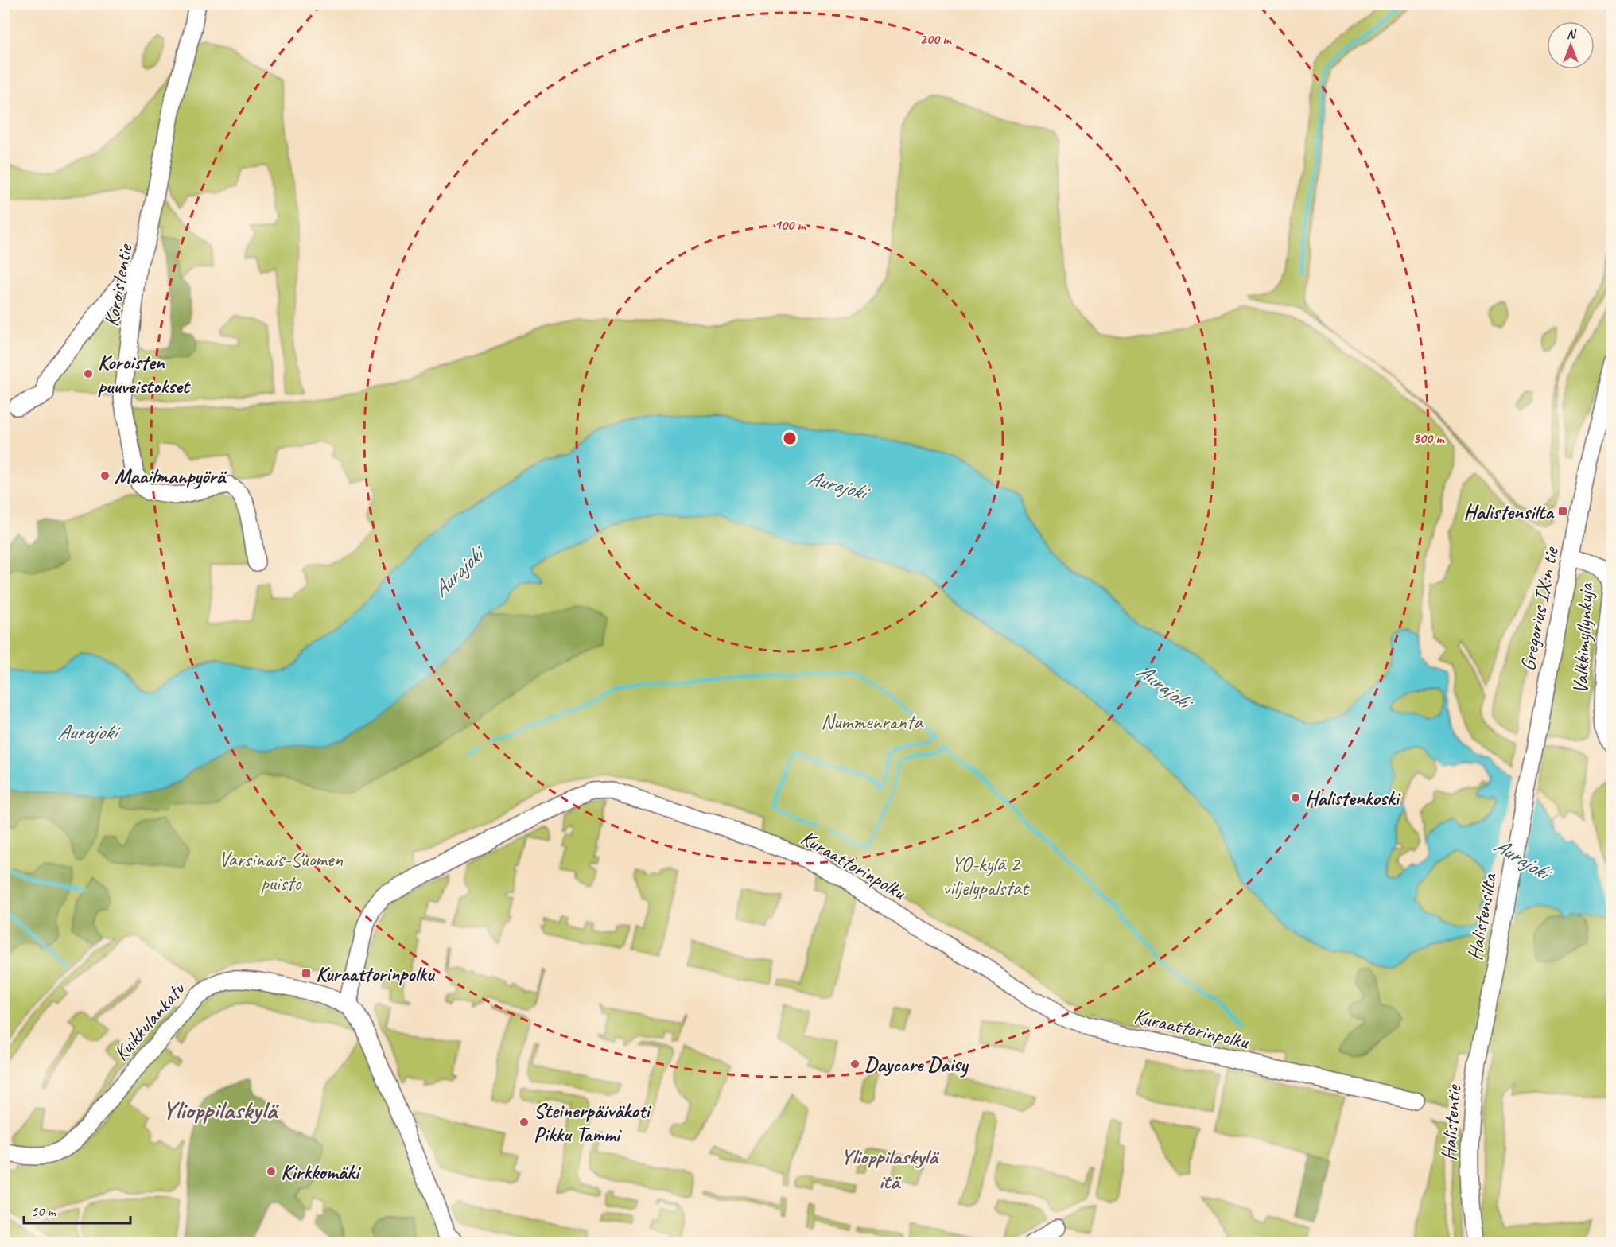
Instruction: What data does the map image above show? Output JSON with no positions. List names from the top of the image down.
{
  "streets": {
    "street": [
      "Koroistentie",
      "Gregorius IX:n tie",
      "Valkkimyllynkuja",
      "Kuraattorinpolku",
      "Halistensilta",
      "Kuikkulankatu",
      "Halistentie"
    ]
  },
  "crossings": [
    ["Gregorius IX:n tie", "Valkkimyllynkuja"],
    ["Gregorius IX:n tie", "Halistensilta"],
    ["Kuraattorinpolku", "Kuikkulankatu"],
    ["Halistensilta", "Halistentie"]
  ],
  "districts": ["Ylioppilaskylä", "Ylioppilaskylä itä"],
  "water": ["Aurajoki"],
  "parks": ["Nummenranta", "Varsinais-Suomen puisto", "YO-kylä 2 viljelypalstat"],
  "places": {
    "other": [
      "Koroisten puuveistokset",
      "Maailmanpyörä",
      "Halistenkoski",
      "Daycare Daisy",
      "Steinerpäiväkoti Pikku Tammi",
      "Kirkkomäki"
    ],
    "transit": ["Halistensilta", "Kuraattorinpolku"]
  },
  "scale_bar": "50 m",
  "north": "top",
  "rings": ["200 m", "100 m", "300 m"]
}
